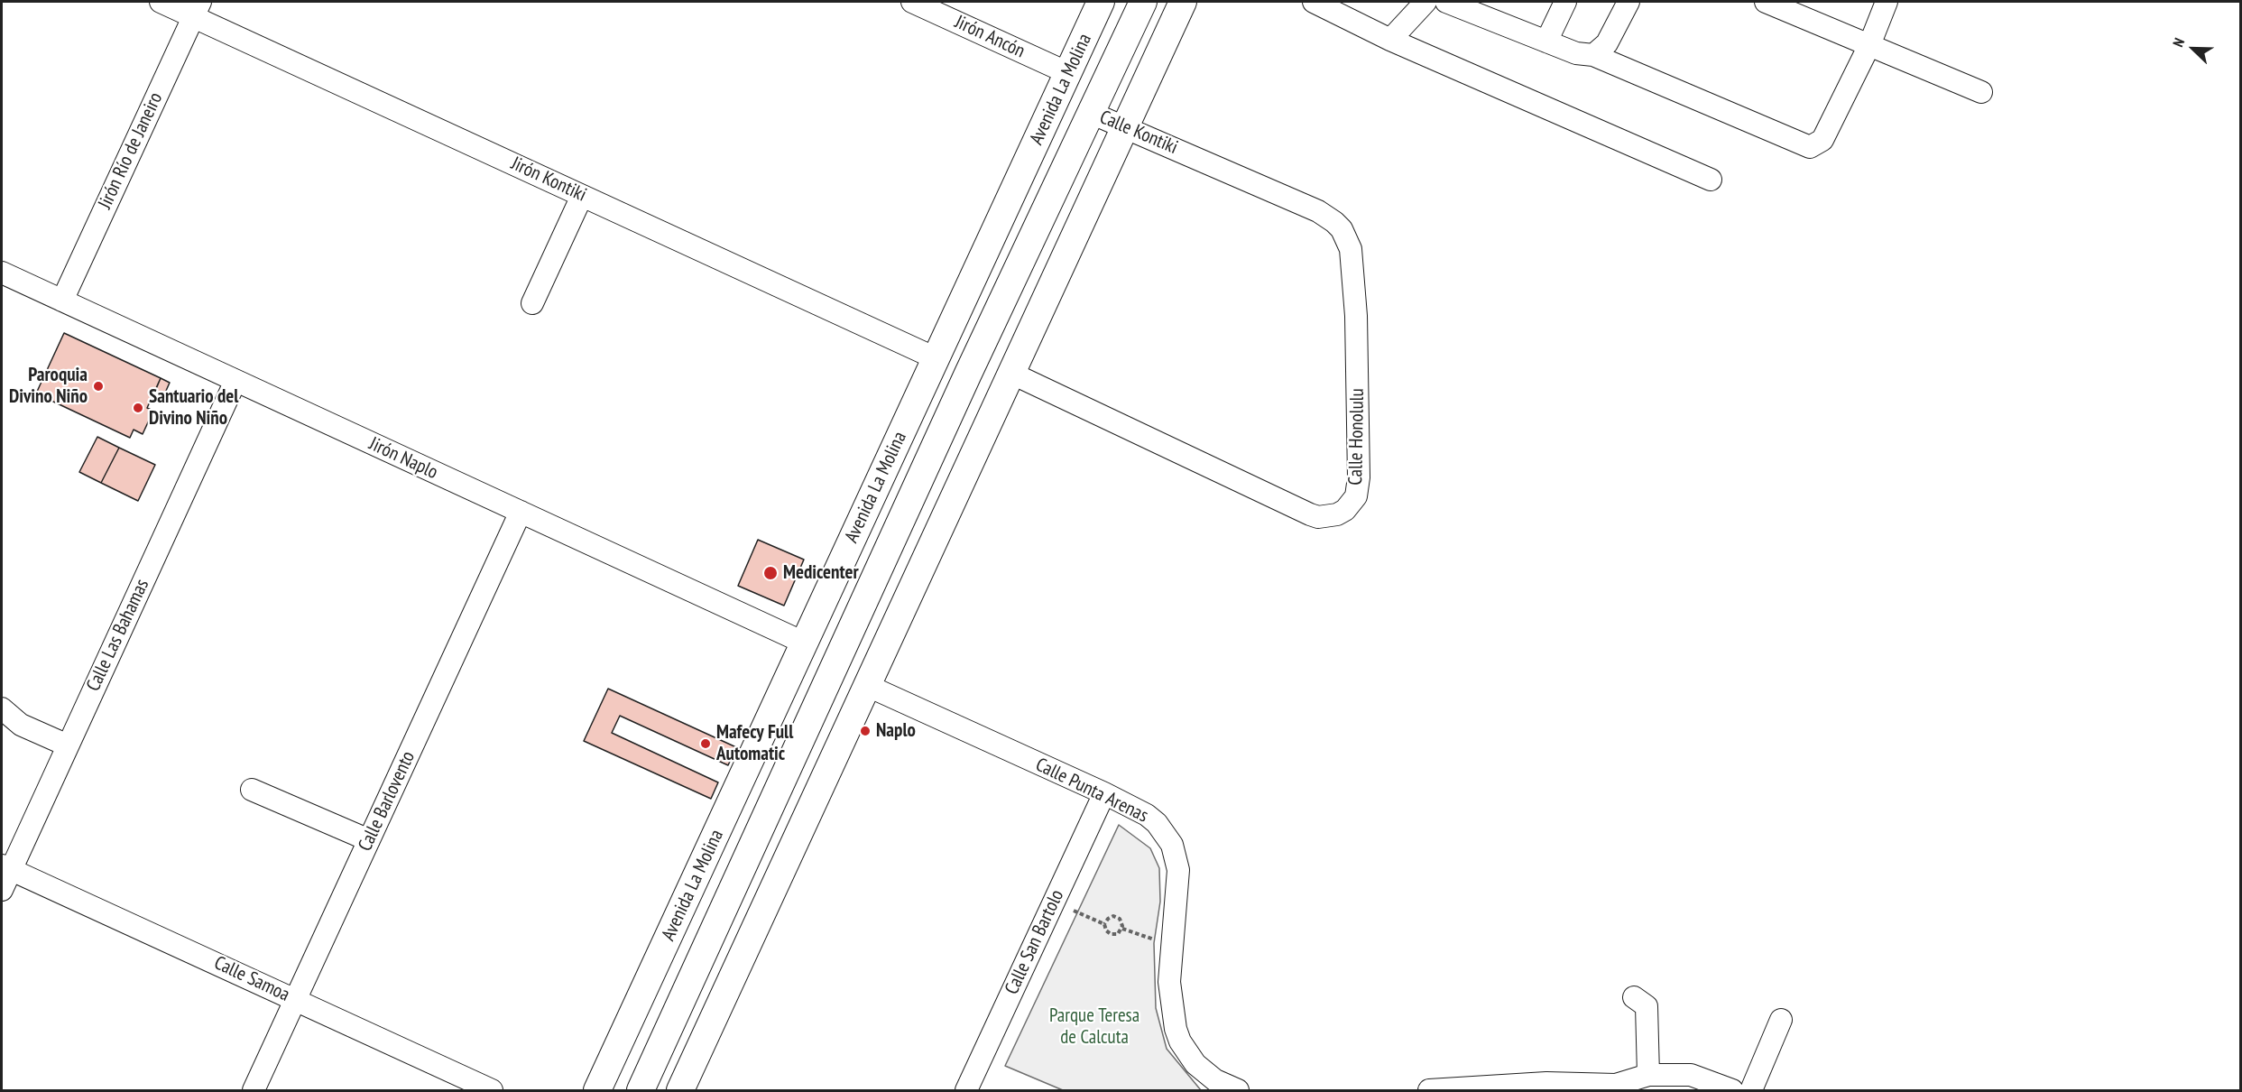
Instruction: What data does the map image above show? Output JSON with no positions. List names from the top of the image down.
{
  "streets": {
    "main road": ["Avenida La Molina"],
    "street": [
      "Jirón Ancón",
      "Calle Kontiki",
      "Jirón Río de Janeiro",
      "Jirón Kontiki",
      "Calle Honolulu",
      "Jirón Naplo",
      "Calle Las Bahamas",
      "Calle Punta Arenas",
      "Calle Barlovento",
      "Calle San Bartolo",
      "Calle Samoa"
    ]
  },
  "crossings": [
    ["Jirón Ancón", "Avenida La Molina"],
    ["Avenida La Molina", "Calle Kontiki"],
    ["Avenida La Molina", "Jirón Kontiki"],
    ["Avenida La Molina", "Jirón Naplo"],
    ["Calle Kontiki", "Calle Honolulu"],
    ["Jirón Río de Janeiro", "Jirón Kontiki"],
    ["Jirón Río de Janeiro", "Jirón Naplo"],
    ["Jirón Naplo", "Calle Las Bahamas"],
    ["Jirón Naplo", "Calle Barlovento"],
    ["Calle Las Bahamas", "Calle Samoa"],
    ["Calle Punta Arenas", "Calle San Bartolo"],
    ["Calle Barlovento", "Calle Samoa"]
  ],
  "parks": ["Parque Teresa de Calcuta"],
  "places": [
    "Paroquia Divino Niño",
    "Santuario del Divino Niño",
    "Medicenter",
    "Naplo",
    "Mafecy Full Automatic"
  ],
  "north": "top left"
}
